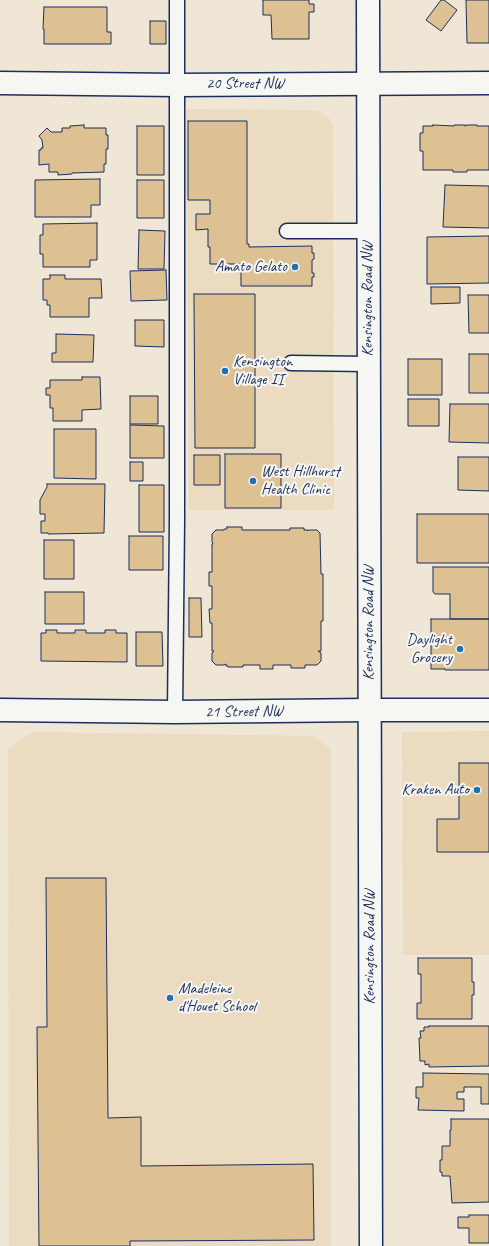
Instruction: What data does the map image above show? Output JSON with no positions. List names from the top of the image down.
{
  "streets": {
    "street": ["20 Street NW", "Kensington Road NW", "21 Street NW"]
  },
  "crossings": [
    ["20 Street NW", "Kensington Road NW"],
    ["Kensington Road NW", "21 Street NW"]
  ],
  "places": [
    "Amato Gelato",
    "Kensington Village II",
    "West Hillhurst Health Clinic",
    "Daylight Grocery",
    "Kraken Auto",
    "Madeleine d'Houet School"
  ]
}
